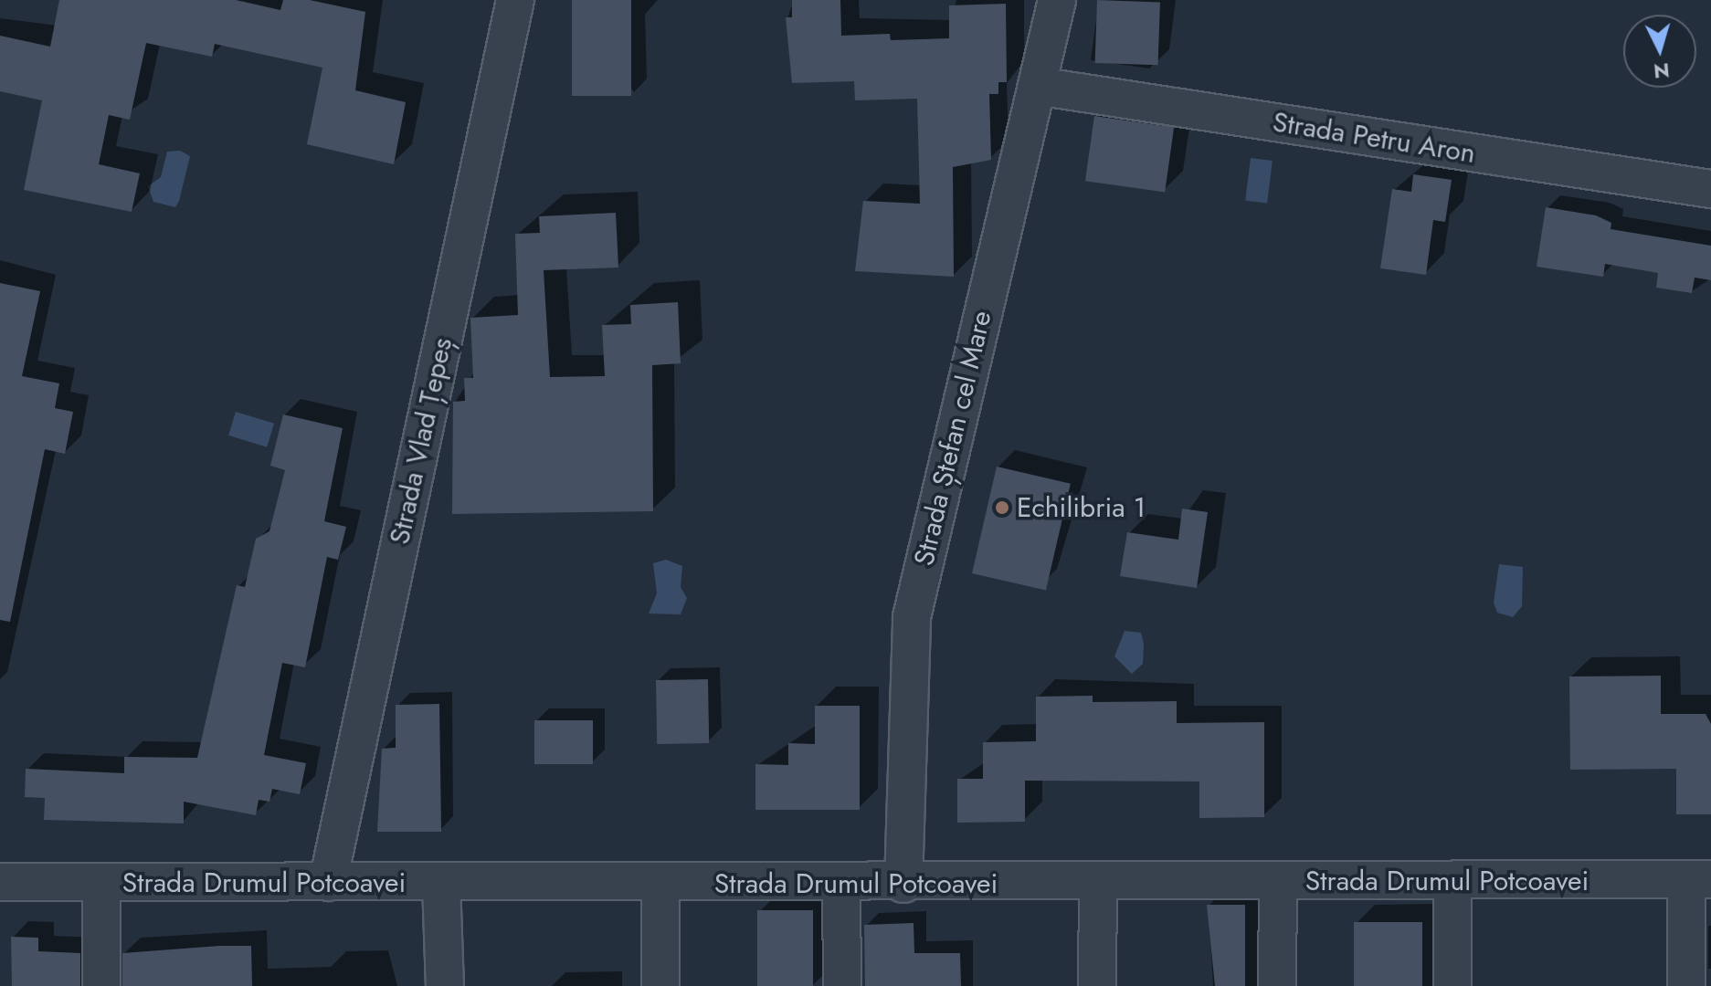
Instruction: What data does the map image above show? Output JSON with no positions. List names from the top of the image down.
{
  "streets": {
    "street": [
      "Strada Petru Aron",
      "Strada Ștefan cel Mare",
      "Strada Vlad Țepeș",
      "Strada Drumul Potcoavei"
    ]
  },
  "crossings": [
    ["Strada Petru Aron", "Strada Ștefan cel Mare"],
    ["Strada Ștefan cel Mare", "Strada Drumul Potcoavei"],
    ["Strada Vlad Țepeș", "Strada Drumul Potcoavei"]
  ],
  "places": ["Echilibria 1"],
  "north": "bottom"
}
